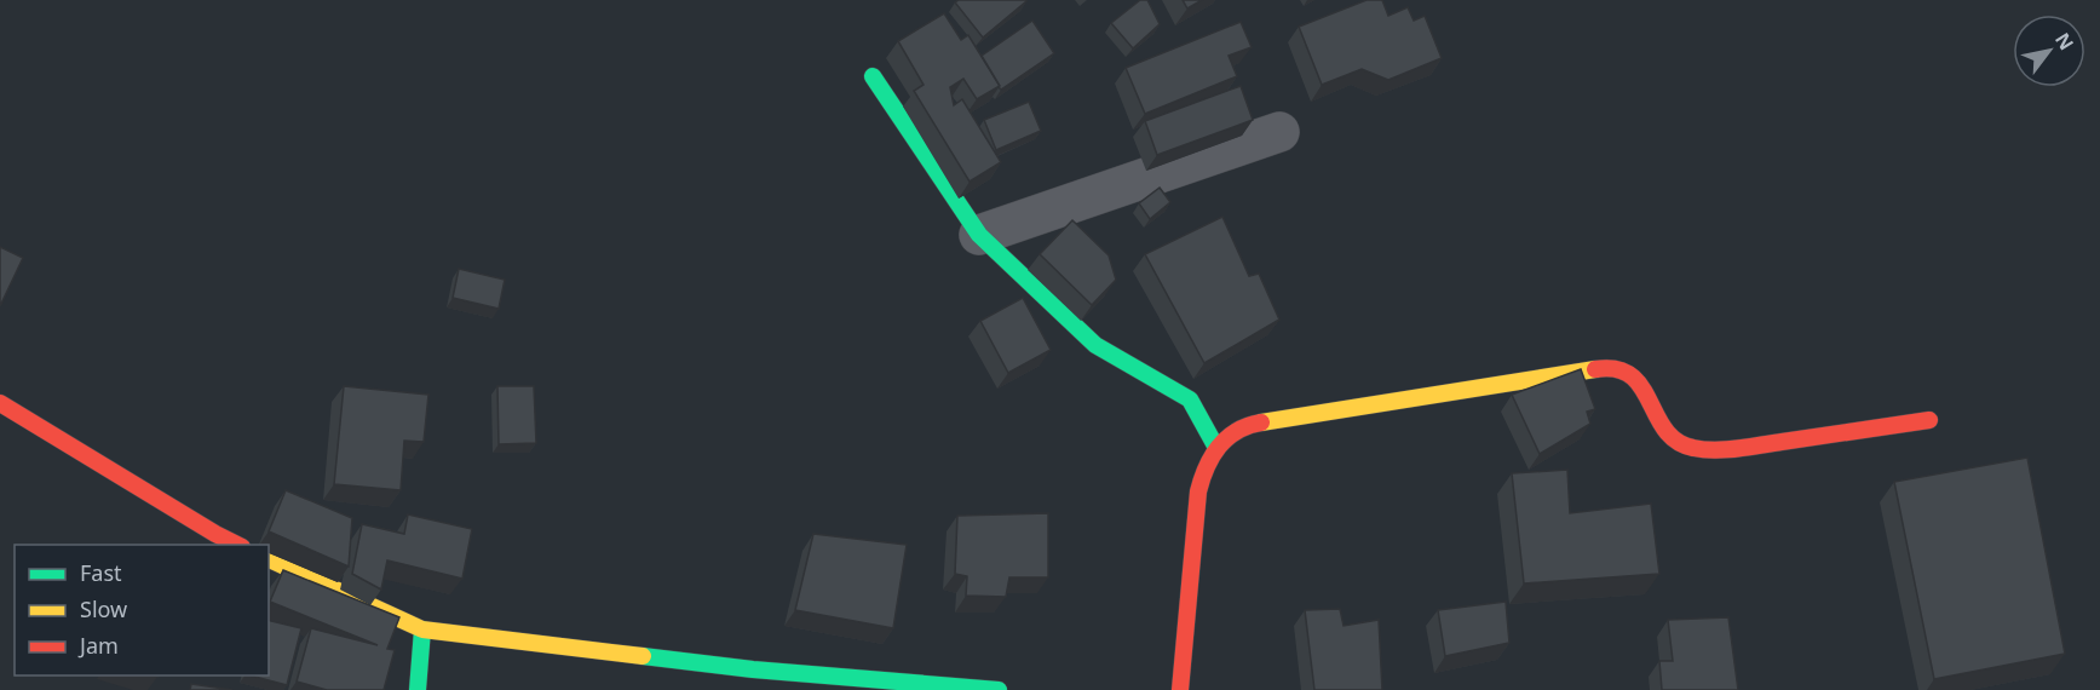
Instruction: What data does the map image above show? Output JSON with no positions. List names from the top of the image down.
{
  "legend": ["Fast", "Slow", "Jam"],
  "north": "top right"
}
